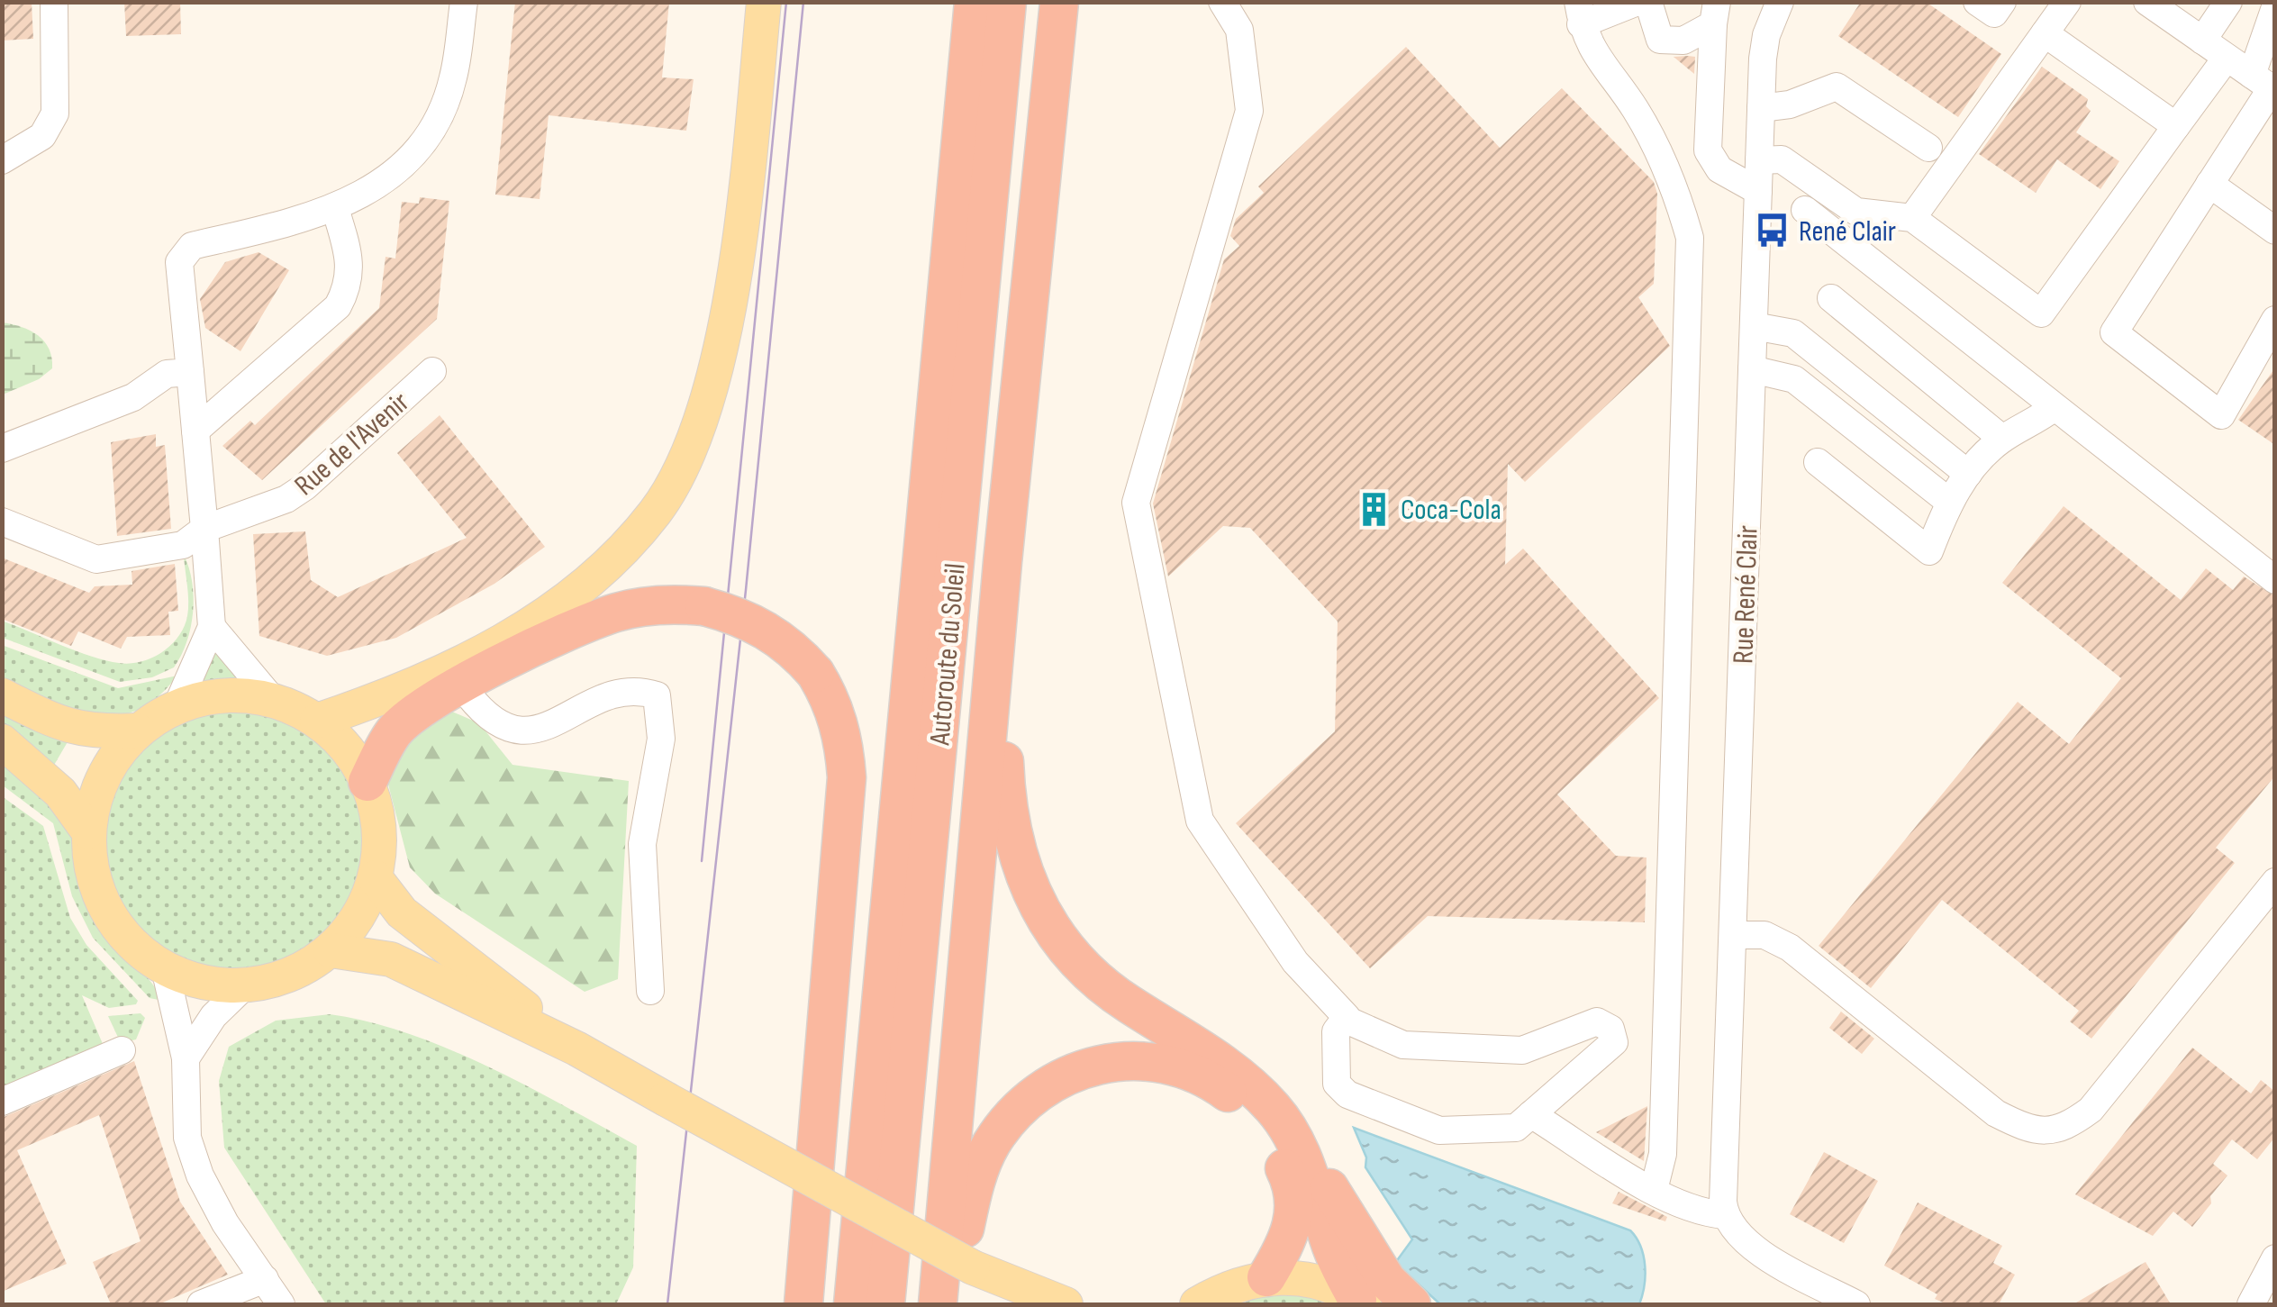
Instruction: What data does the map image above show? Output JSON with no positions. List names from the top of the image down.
{
  "streets": {
    "highway": ["Autoroute du Soleil"],
    "street": ["Rue de l'Avenir", "Rue René Clair"]
  },
  "places": {
    "bus stop": ["René Clair"],
    "building": ["Coca-Cola"]
  }
}
